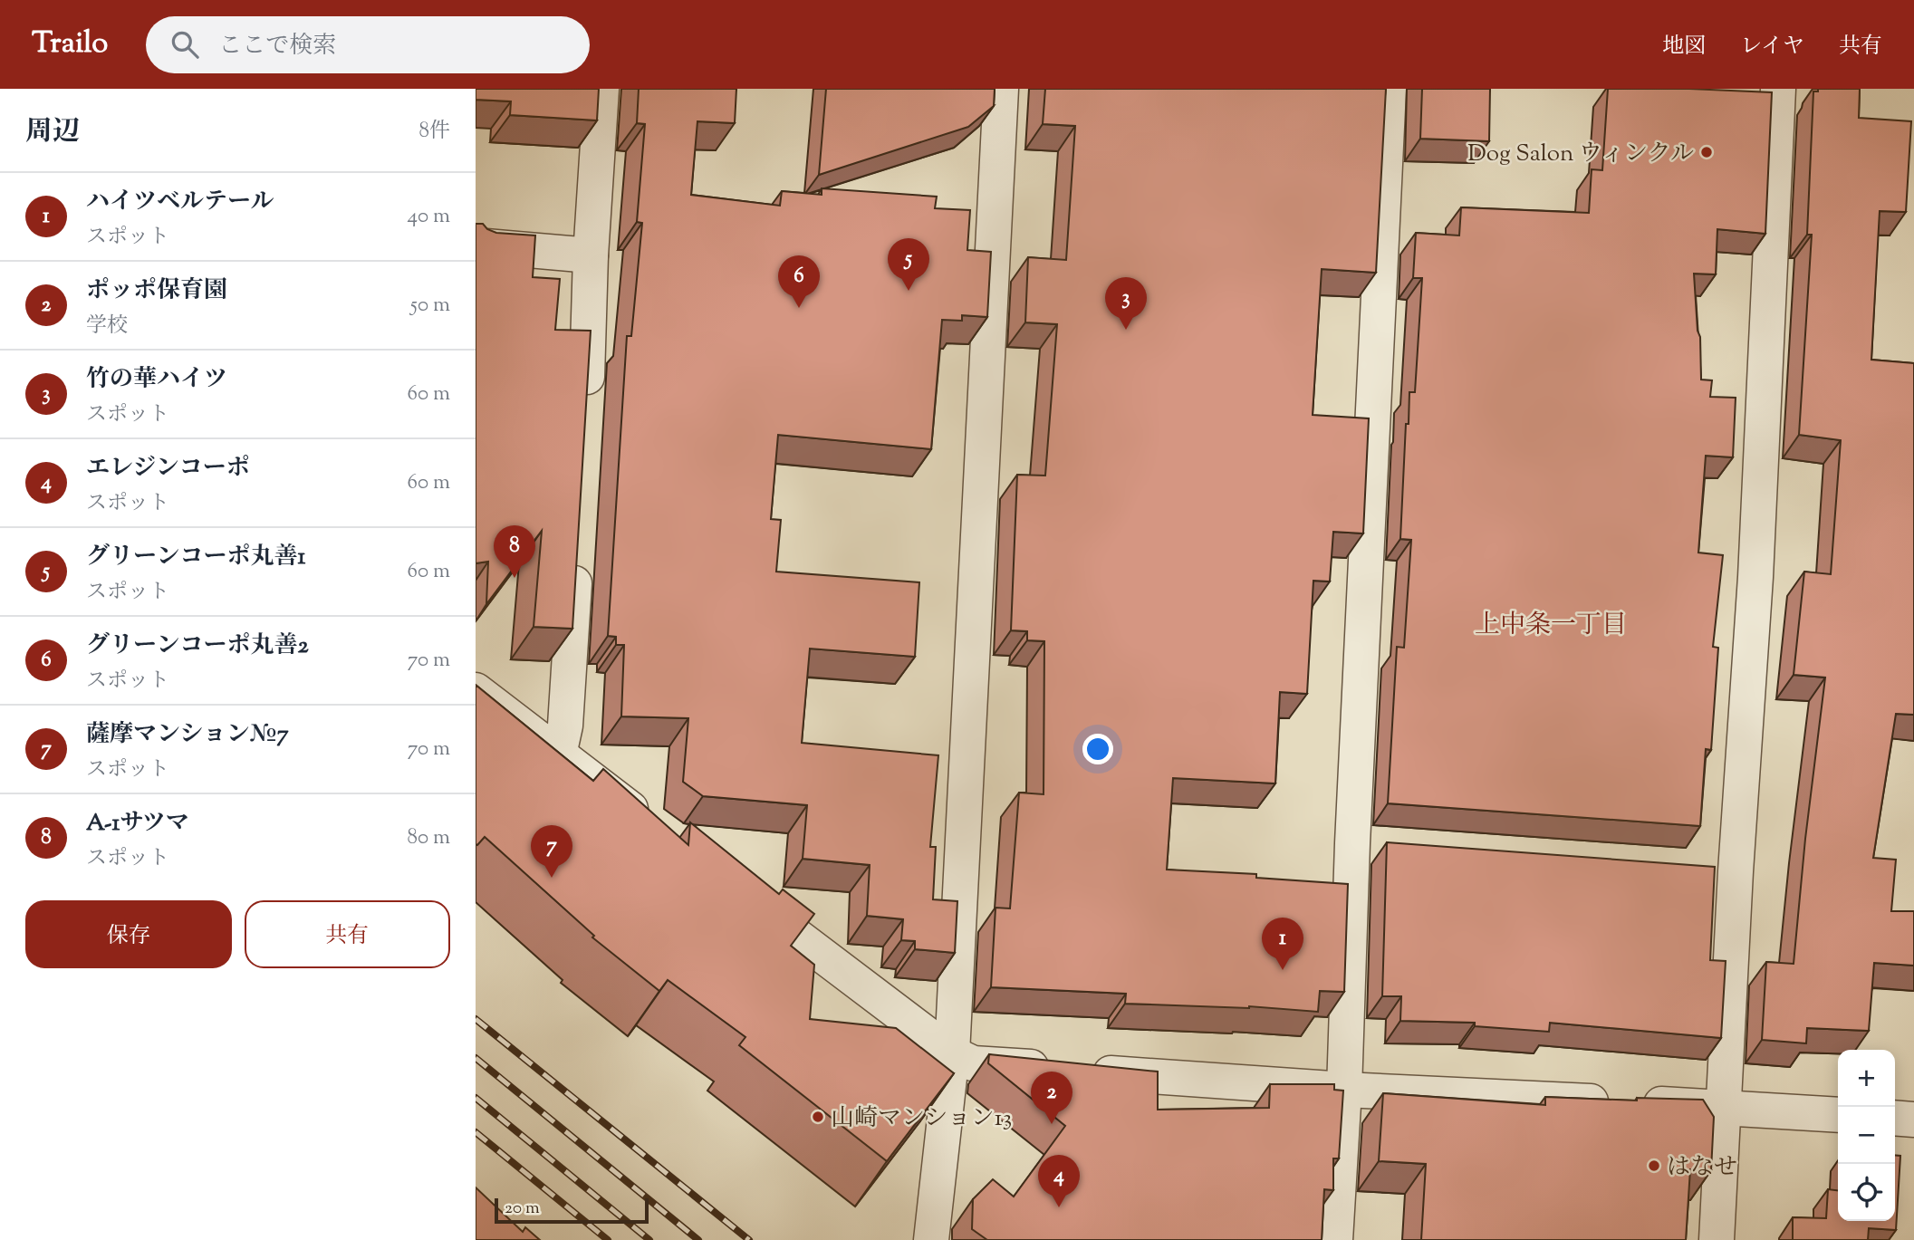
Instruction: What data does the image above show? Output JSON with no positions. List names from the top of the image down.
{
  "districts": ["上中条一丁目"],
  "places": ["Dog Salon ウィンクル", "山崎マンション13", "はなせ"],
  "scale_bar": "20 m",
  "page": {
    "header": "Trailo",
    "search": "ここで検索",
    "nav": ["地図", "レイヤ", "共有"],
    "heading": ["周辺", "8件"],
    "list": [
      {
        "mark": "1",
        "name": "ハイツベルテール",
        "note": "スポット",
        "value": "40 m"
      },
      {
        "mark": "2",
        "name": "ポッポ保育園",
        "note": "学校",
        "value": "50 m"
      },
      {
        "mark": "3",
        "name": "竹の華ハイツ",
        "note": "スポット",
        "value": "60 m"
      },
      {
        "mark": "4",
        "name": "エレジンコーポ",
        "note": "スポット",
        "value": "60 m"
      },
      {
        "mark": "5",
        "name": "グリーンコーポ丸善1",
        "note": "スポット",
        "value": "60 m"
      },
      {
        "mark": "6",
        "name": "グリーンコーポ丸善2",
        "note": "スポット",
        "value": "70 m"
      },
      {
        "mark": "7",
        "name": "薩摩マンション№7",
        "note": "スポット",
        "value": "70 m"
      },
      {
        "mark": "8",
        "name": "A-1サツマ",
        "note": "スポット",
        "value": "80 m"
      }
    ],
    "pins": [
      "5",
      "6",
      "3",
      "8",
      "7",
      "1",
      "2",
      "4"
    ],
    "buttons": ["保存", "共有"],
    "map_buttons": ["+", "−"],
    "scale": "20 m"
  }
}
